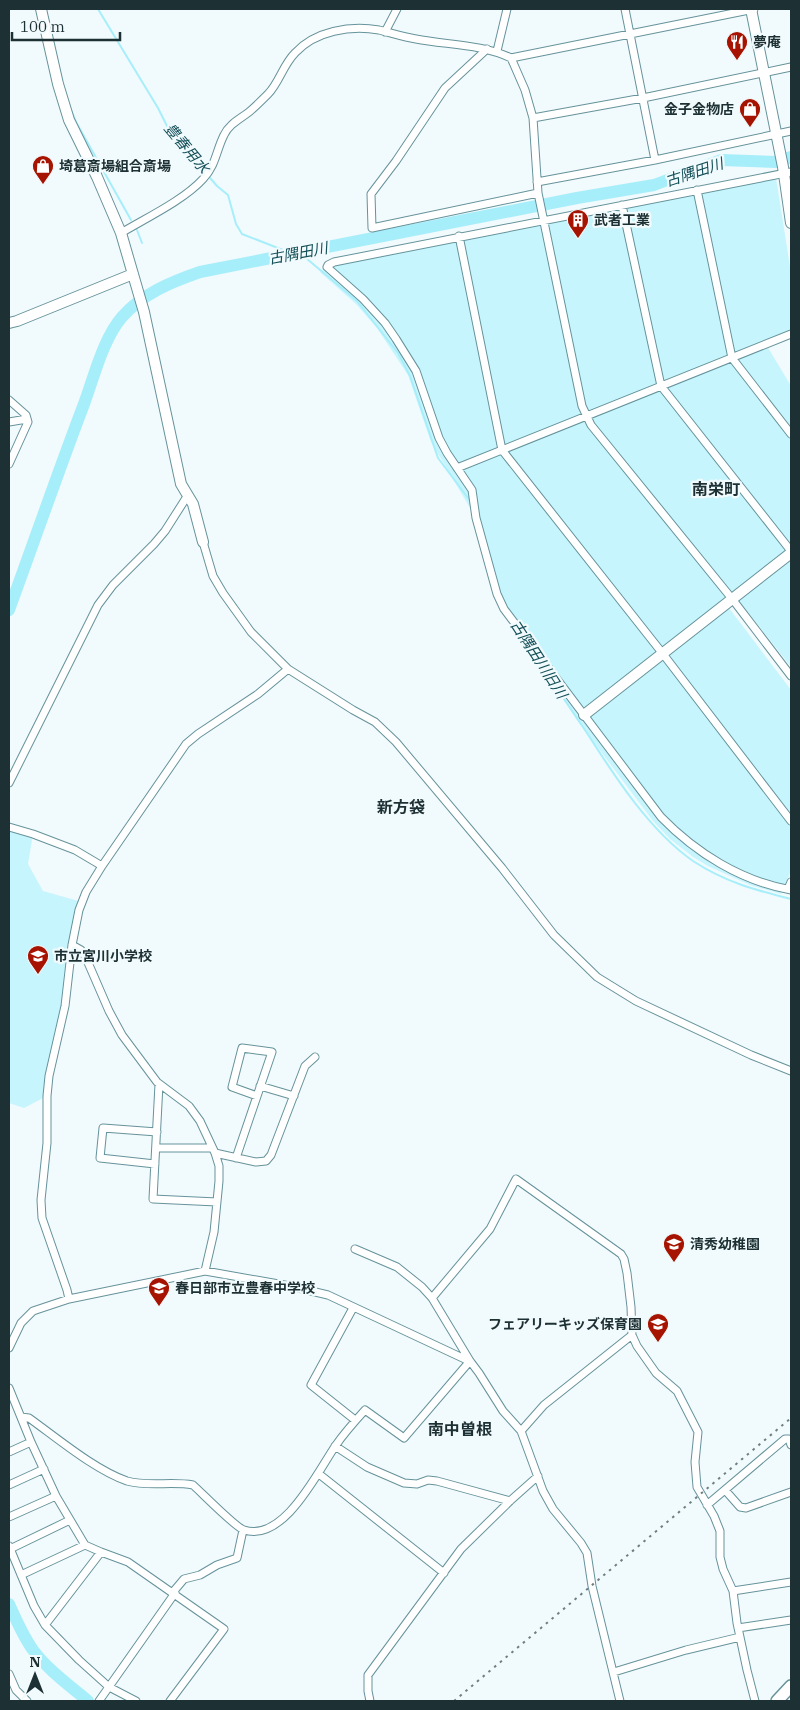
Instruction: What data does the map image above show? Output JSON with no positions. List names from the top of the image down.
{
  "districts": ["南栄町", "新方袋", "南中曽根"],
  "water": ["豊春用水", "古隅田川", "古隅田川旧川"],
  "places": {
    "restaurant": ["夢庵"],
    "shop": ["金子金物店", "埼葛斎場組合斎場"],
    "building": ["武者工業"],
    "school or university": [
      "市立宮川小学校",
      "清秀幼稚園",
      "春日部市立豊春中学校",
      "フェアリーキッズ保育園"
    ]
  },
  "scale_bar": "100 m",
  "north": "top"
}
